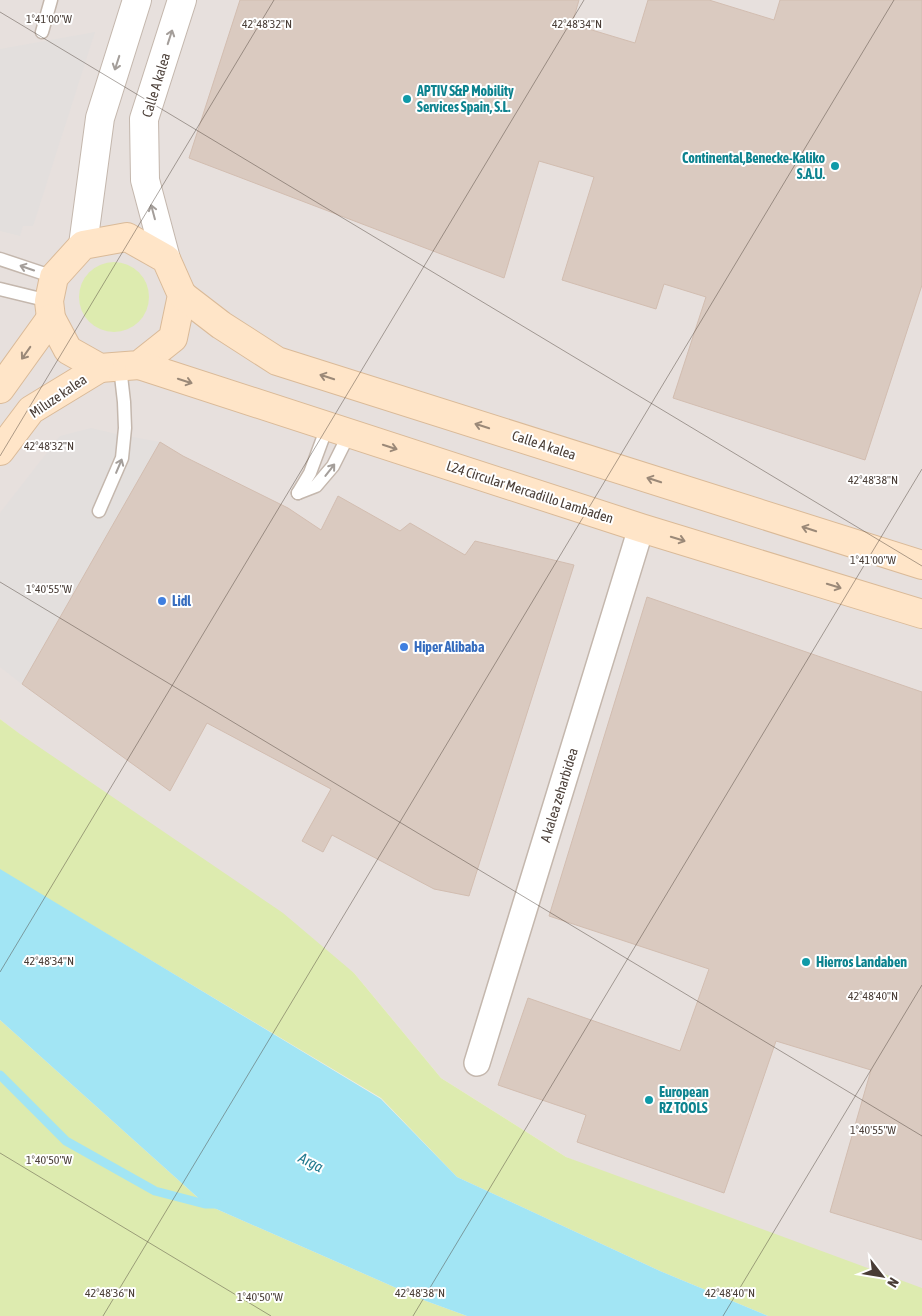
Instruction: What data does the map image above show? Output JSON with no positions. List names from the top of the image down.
{
  "streets": {
    "main road": ["Calle A kalea", "Miluze kalea", "L24 Circular Mercadillo Lambaden"],
    "street": ["A kalea zeharbidea"]
  },
  "crossings": [
    ["Calle A kalea", "Miluze kalea"],
    ["Calle A kalea", "L24 Circular Mercadillo Lambaden"],
    ["Miluze kalea", "L24 Circular Mercadillo Lambaden"],
    ["L24 Circular Mercadillo Lambaden", "A kalea zeharbidea"]
  ],
  "one_way": ["Calle A kalea", "L24 Circular Mercadillo Lambaden"],
  "water": ["Arga"],
  "places": [
    "APTIV S&P Mobility Services Spain, S.L.",
    "Continental,Benecke-Kaliko S.A.U.",
    "Lidl",
    "Hiper Alibaba",
    "Hierros Landaben",
    "European RZ TOOLS"
  ],
  "north": "bottom right",
  "coordinates": [
    "1°41'00\"W",
    "42°48'32\"N",
    "42°48'34\"N",
    "42°48'38\"N",
    "1°40'55\"W",
    "42°48'40\"N",
    "1°40'50\"W",
    "42°48'36\"N"
  ]
}
